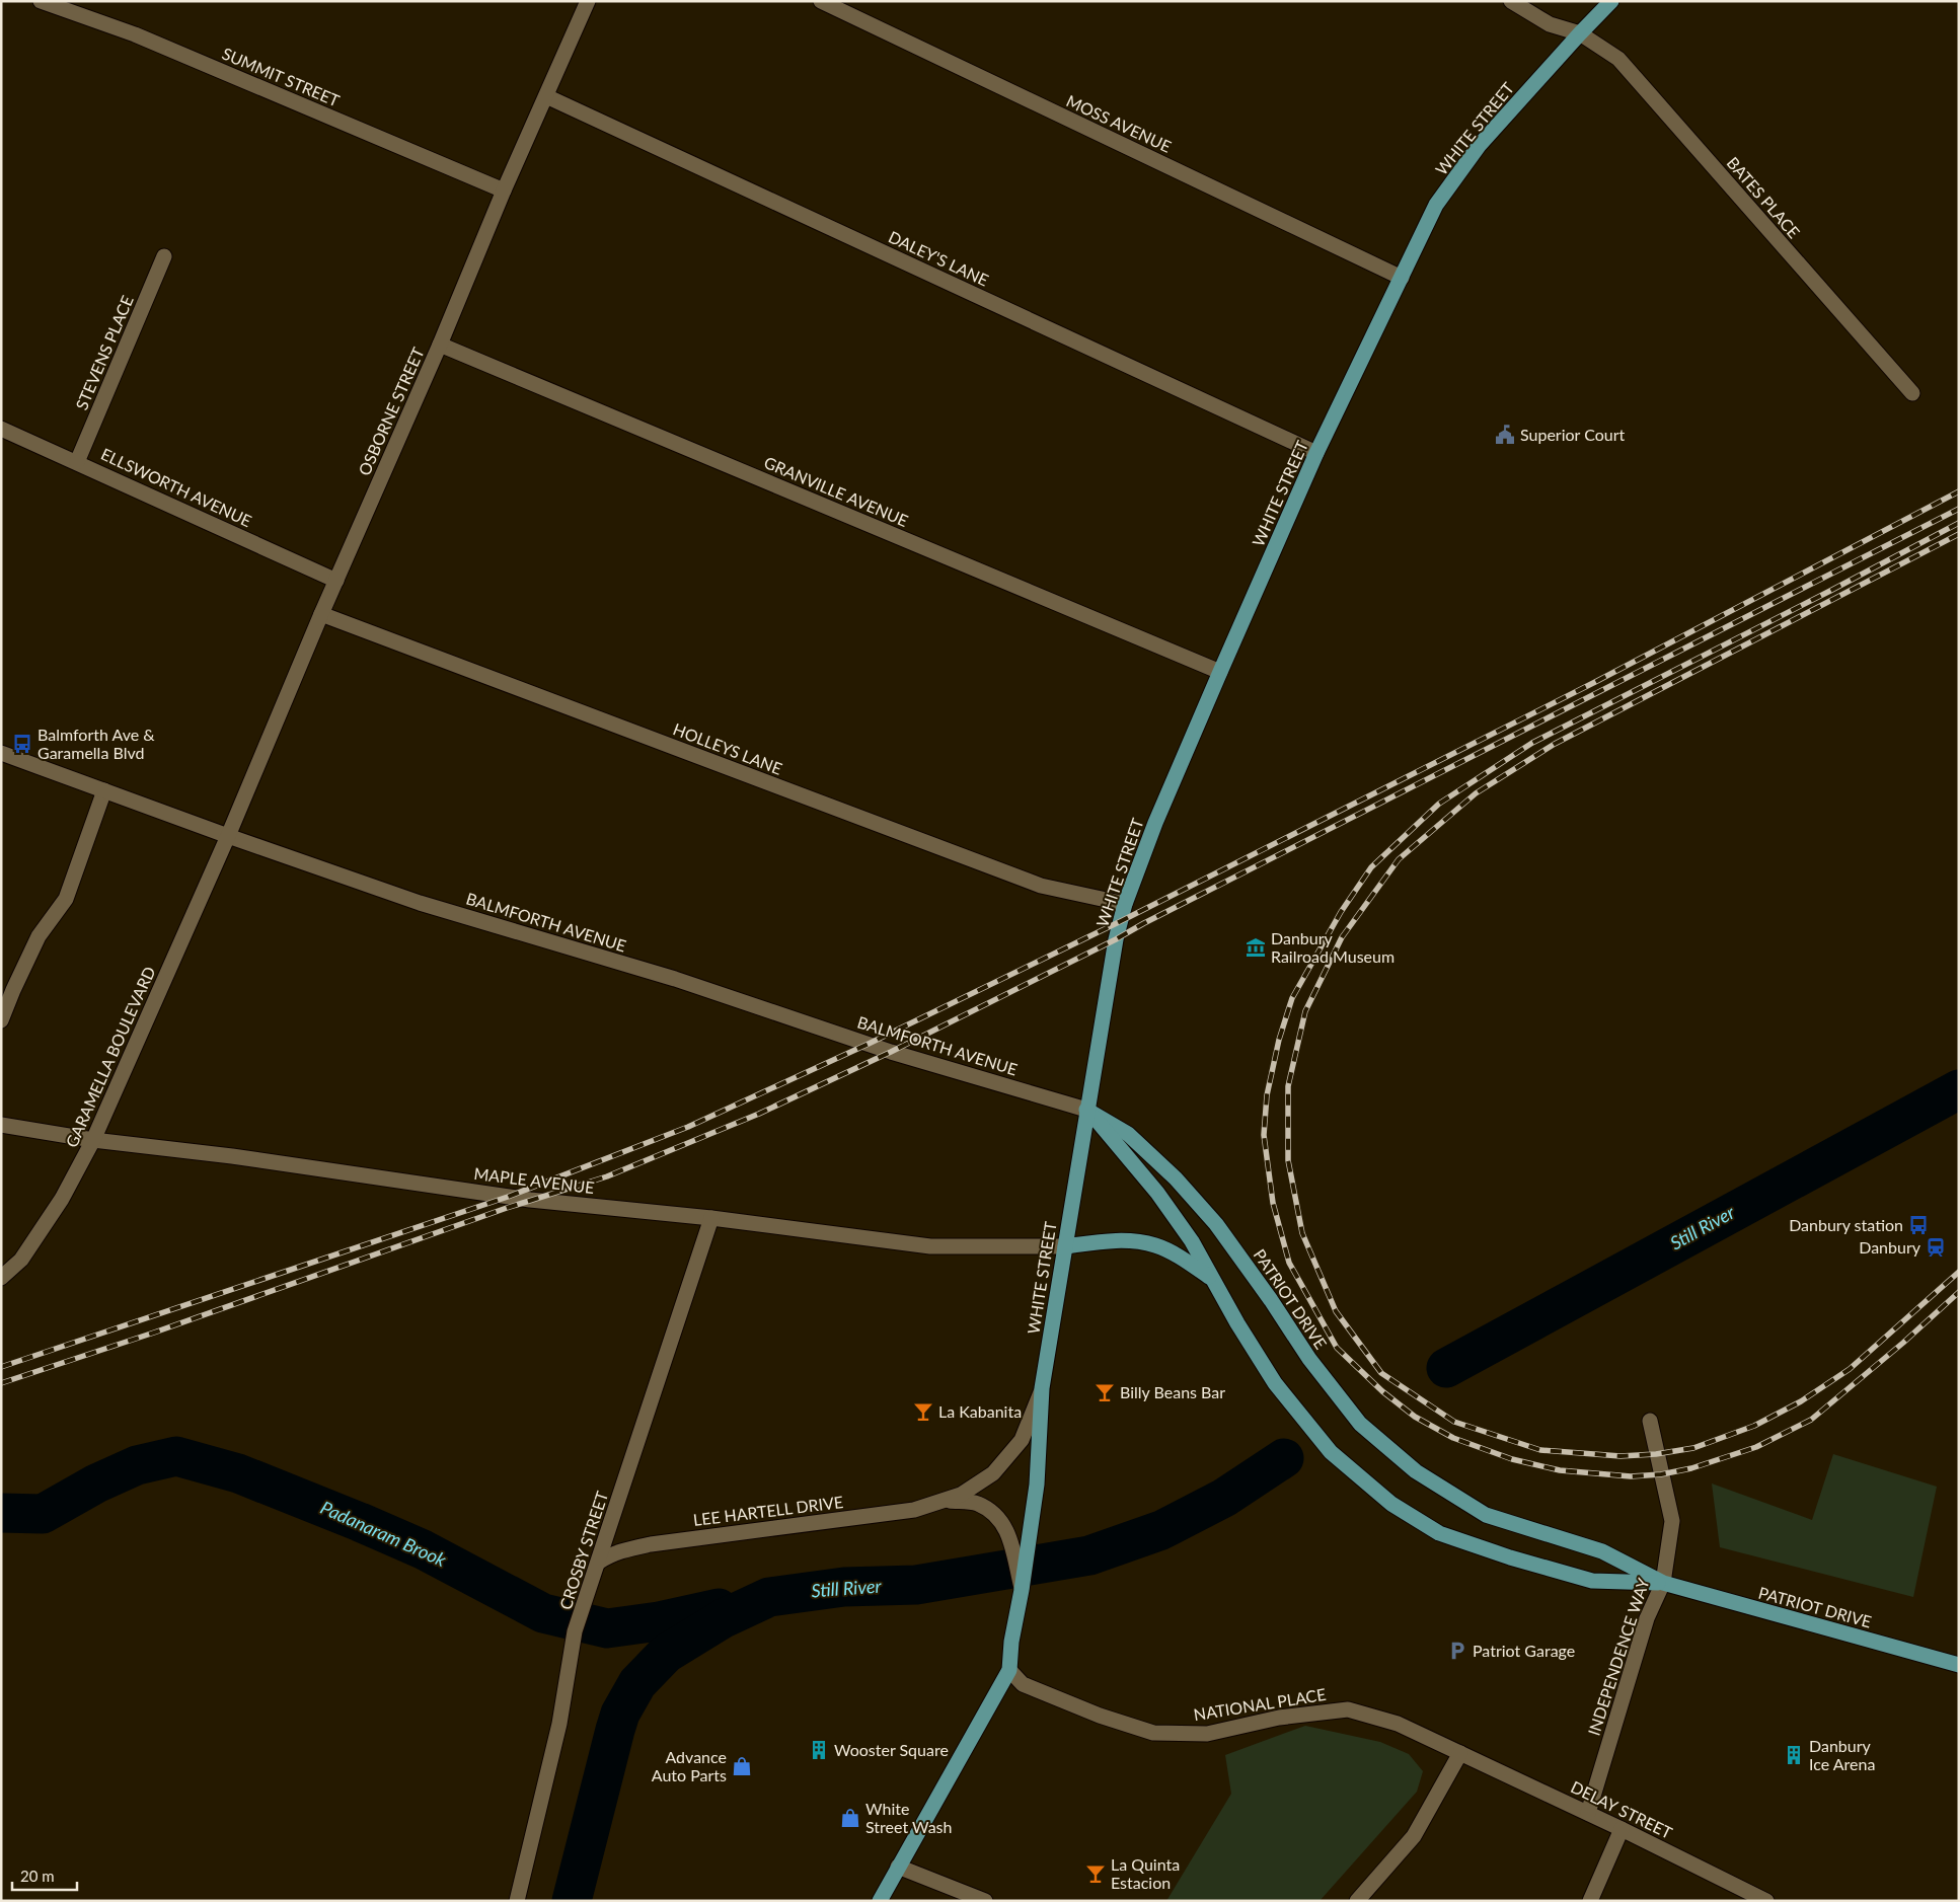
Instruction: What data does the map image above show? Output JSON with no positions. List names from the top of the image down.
{
  "streets": {
    "main road": ["WHITE STREET", "PATRIOT DRIVE"],
    "street": [
      "SUMMIT STREET",
      "MOSS AVENUE",
      "BATES PLACE",
      "DALEY'S LANE",
      "STEVENS PLACE",
      "OSBORNE STREET",
      "ELLSWORTH AVENUE",
      "GRANVILLE AVENUE",
      "HOLLEYS LANE",
      "BALMFORTH AVENUE",
      "GARAMELLA BOULEVARD",
      "MAPLE AVENUE",
      "LEE HARTELL DRIVE",
      "CROSBY STREET",
      "INDEPENDENCE WAY",
      "NATIONAL PLACE",
      "DELAY STREET"
    ]
  },
  "crossings": [
    ["SUMMIT STREET", "OSBORNE STREET"],
    ["MOSS AVENUE", "WHITE STREET"],
    ["WHITE STREET", "BATES PLACE"],
    ["WHITE STREET", "DALEY'S LANE"],
    ["WHITE STREET", "GRANVILLE AVENUE"],
    ["WHITE STREET", "HOLLEYS LANE"],
    ["WHITE STREET", "BALMFORTH AVENUE"],
    ["WHITE STREET", "MAPLE AVENUE"],
    ["WHITE STREET", "PATRIOT DRIVE"],
    ["WHITE STREET", "LEE HARTELL DRIVE"],
    ["WHITE STREET", "NATIONAL PLACE"],
    ["DALEY'S LANE", "OSBORNE STREET"],
    ["STEVENS PLACE", "ELLSWORTH AVENUE"],
    ["OSBORNE STREET", "ELLSWORTH AVENUE"],
    ["OSBORNE STREET", "GRANVILLE AVENUE"],
    ["OSBORNE STREET", "HOLLEYS LANE"],
    ["OSBORNE STREET", "BALMFORTH AVENUE"],
    ["OSBORNE STREET", "GARAMELLA BOULEVARD"],
    ["BALMFORTH AVENUE", "GARAMELLA BOULEVARD"],
    ["BALMFORTH AVENUE", "PATRIOT DRIVE"],
    ["GARAMELLA BOULEVARD", "MAPLE AVENUE"],
    ["MAPLE AVENUE", "PATRIOT DRIVE"],
    ["MAPLE AVENUE", "CROSBY STREET"],
    ["PATRIOT DRIVE", "INDEPENDENCE WAY"],
    ["LEE HARTELL DRIVE", "CROSBY STREET"],
    ["INDEPENDENCE WAY", "DELAY STREET"],
    ["NATIONAL PLACE", "DELAY STREET"]
  ],
  "water": ["Still River", "Padanaram Brook"],
  "places": {
    "public building": ["Superior Court"],
    "bus stop": ["Balmforth Ave & Garamella Blvd", "Danbury station"],
    "museum": ["Danbury Railroad Museum"],
    "station": ["Danbury"],
    "bar": ["Billy Beans Bar", "La Kabanita", "La Quinta Estacion"],
    "parking": ["Patriot Garage"],
    "building": ["Wooster Square", "Danbury Ice Arena"],
    "shop": ["Advance Auto Parts", "White Street Wash"]
  },
  "scale_bar": "20 m"
}
